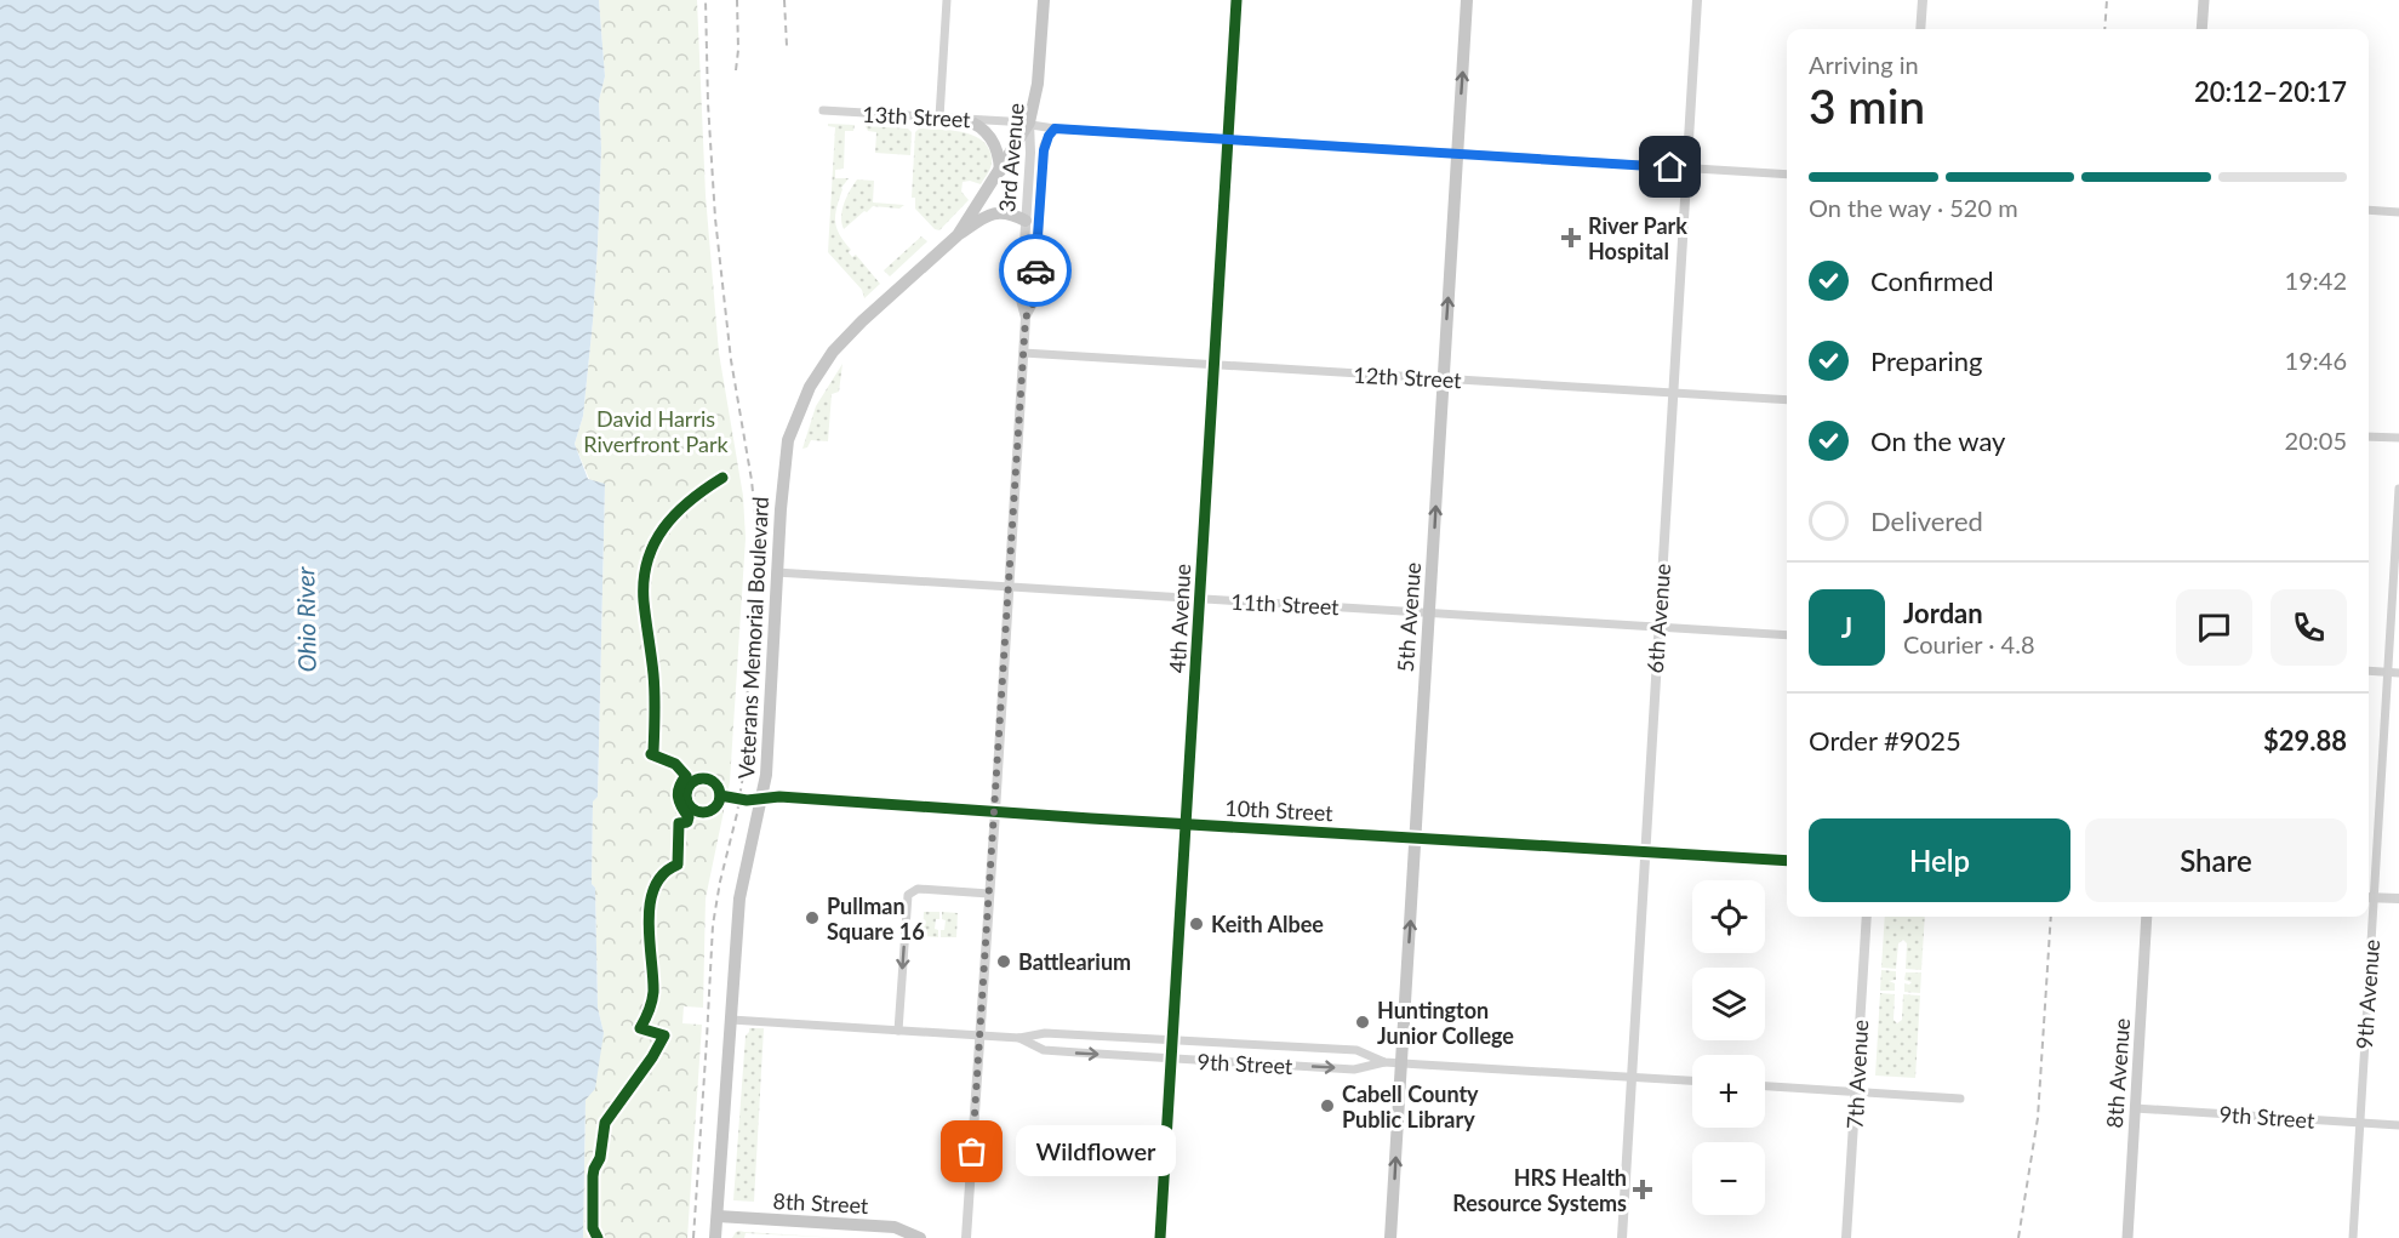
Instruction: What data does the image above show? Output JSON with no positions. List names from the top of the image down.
{
  "streets": {
    "main road": [
      "3rd Avenue",
      "5th Avenue",
      "Veterans Memorial Boulevard",
      "8th Avenue",
      "8th Street"
    ],
    "street": [
      "13th Street",
      "12th Street",
      "11th Street",
      "4th Avenue",
      "6th Avenue",
      "10th Street",
      "9th Avenue",
      "9th Street",
      "7th Avenue"
    ]
  },
  "crossings": [
    ["13th Street", "3rd Avenue"],
    ["13th Street", "5th Avenue"],
    ["13th Street", "4th Avenue"],
    ["13th Street", "6th Avenue"],
    ["13th Street", "Veterans Memorial Boulevard"],
    ["3rd Avenue", "12th Street"],
    ["3rd Avenue", "11th Street"],
    ["3rd Avenue", "Veterans Memorial Boulevard"],
    ["3rd Avenue", "10th Street"],
    ["3rd Avenue", "9th Street"],
    ["12th Street", "5th Avenue"],
    ["12th Street", "4th Avenue"],
    ["12th Street", "6th Avenue"],
    ["11th Street", "5th Avenue"],
    ["11th Street", "4th Avenue"],
    ["11th Street", "6th Avenue"],
    ["11th Street", "Veterans Memorial Boulevard"],
    ["5th Avenue", "10th Street"],
    ["5th Avenue", "9th Street"],
    ["4th Avenue", "10th Street"],
    ["4th Avenue", "9th Street"],
    ["6th Avenue", "10th Street"],
    ["6th Avenue", "9th Street"],
    ["Veterans Memorial Boulevard", "10th Street"],
    ["Veterans Memorial Boulevard", "9th Street"],
    ["Veterans Memorial Boulevard", "8th Street"],
    ["9th Avenue", "9th Street"],
    ["9th Street", "8th Avenue"]
  ],
  "one_way": ["5th Avenue"],
  "water": ["Ohio River"],
  "parks": ["David Harris Riverfront Park"],
  "places": {
    "health": ["River Park Hospital", "HRS Health Resource Systems"],
    "other": [
      "Pullman Square 16",
      "Keith Albee",
      "Battlearium",
      "Huntington Junior College",
      "Cabell County Public Library",
      "Wildflower"
    ]
  },
  "page": {
    "heading": ["3 min", "Arriving in", "20:12–20:17"],
    "panel": [
      "Jordan",
      "Courier · 4.8",
      "Order #9025",
      "$29.88"
    ],
    "bar": "On the way · 520 m",
    "list": [
      ["Confirmed", "19:42"],
      ["Preparing", "19:46"],
      ["On the way", "20:05"],
      "Delivered"
    ],
    "round": "J",
    "buttons": ["Help", "Share"],
    "map_buttons": ["+", "−"],
    "bubble": "Wildflower"
  }
}
